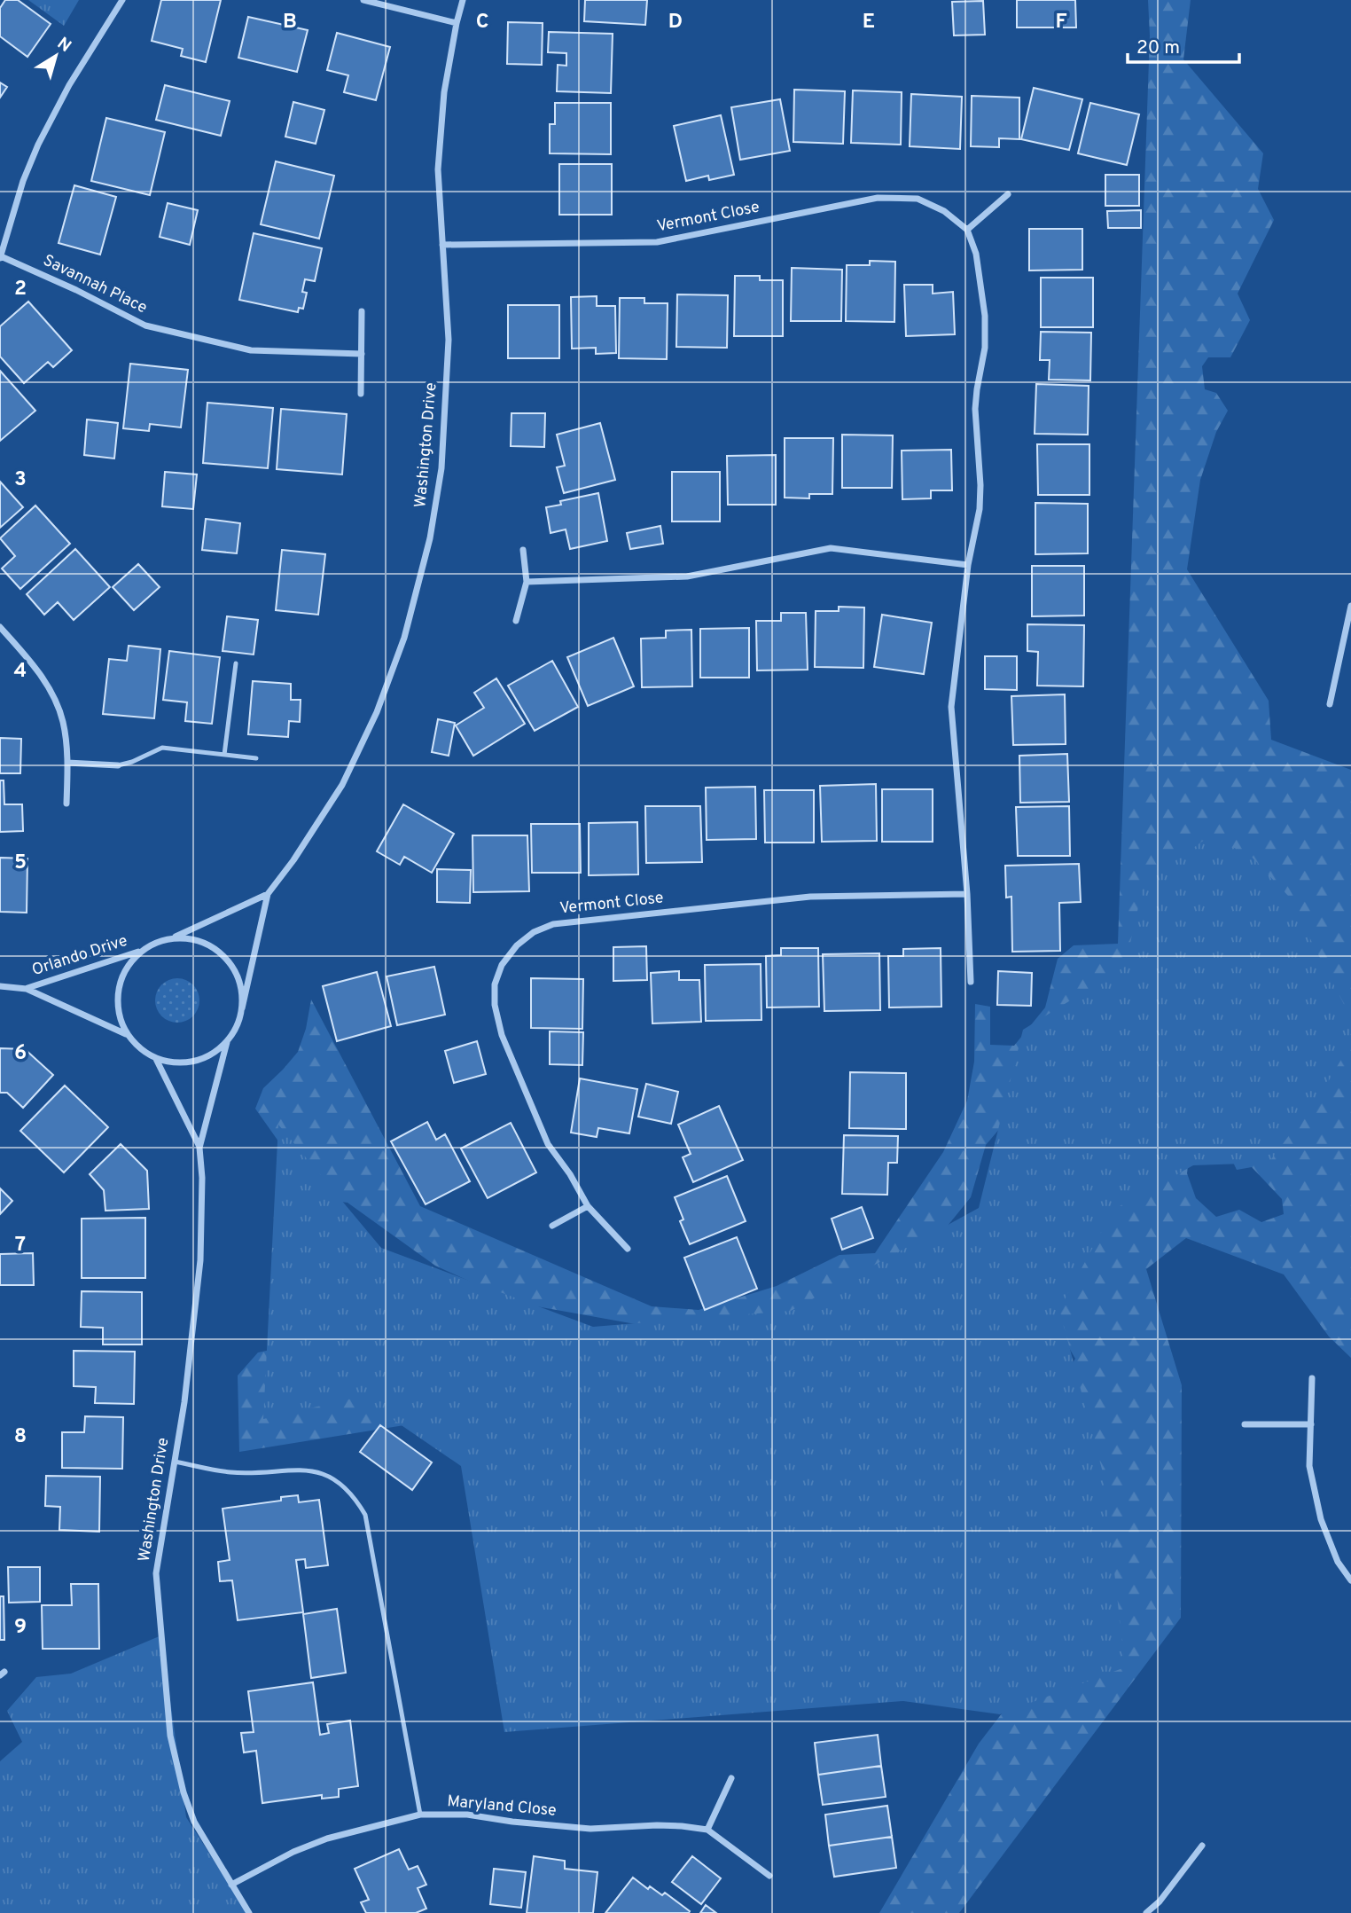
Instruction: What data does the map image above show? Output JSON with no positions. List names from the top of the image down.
{
  "streets": {
    "street": [
      "Vermont Close",
      "Savannah Place",
      "Washington Drive",
      "Orlando Drive",
      "Maryland Close"
    ]
  },
  "crossings": [
    ["Vermont Close", "Washington Drive"],
    ["Washington Drive", "Orlando Drive"],
    ["Washington Drive", "Maryland Close"]
  ],
  "scale_bar": "20 m",
  "north": "top right",
  "grid": {
    "columns": [
      "B",
      "C",
      "D",
      "E",
      "F"
    ],
    "rows": [
      "2",
      "3",
      "4",
      "5",
      "6",
      "7",
      "8",
      "9"
    ]
  }
}
